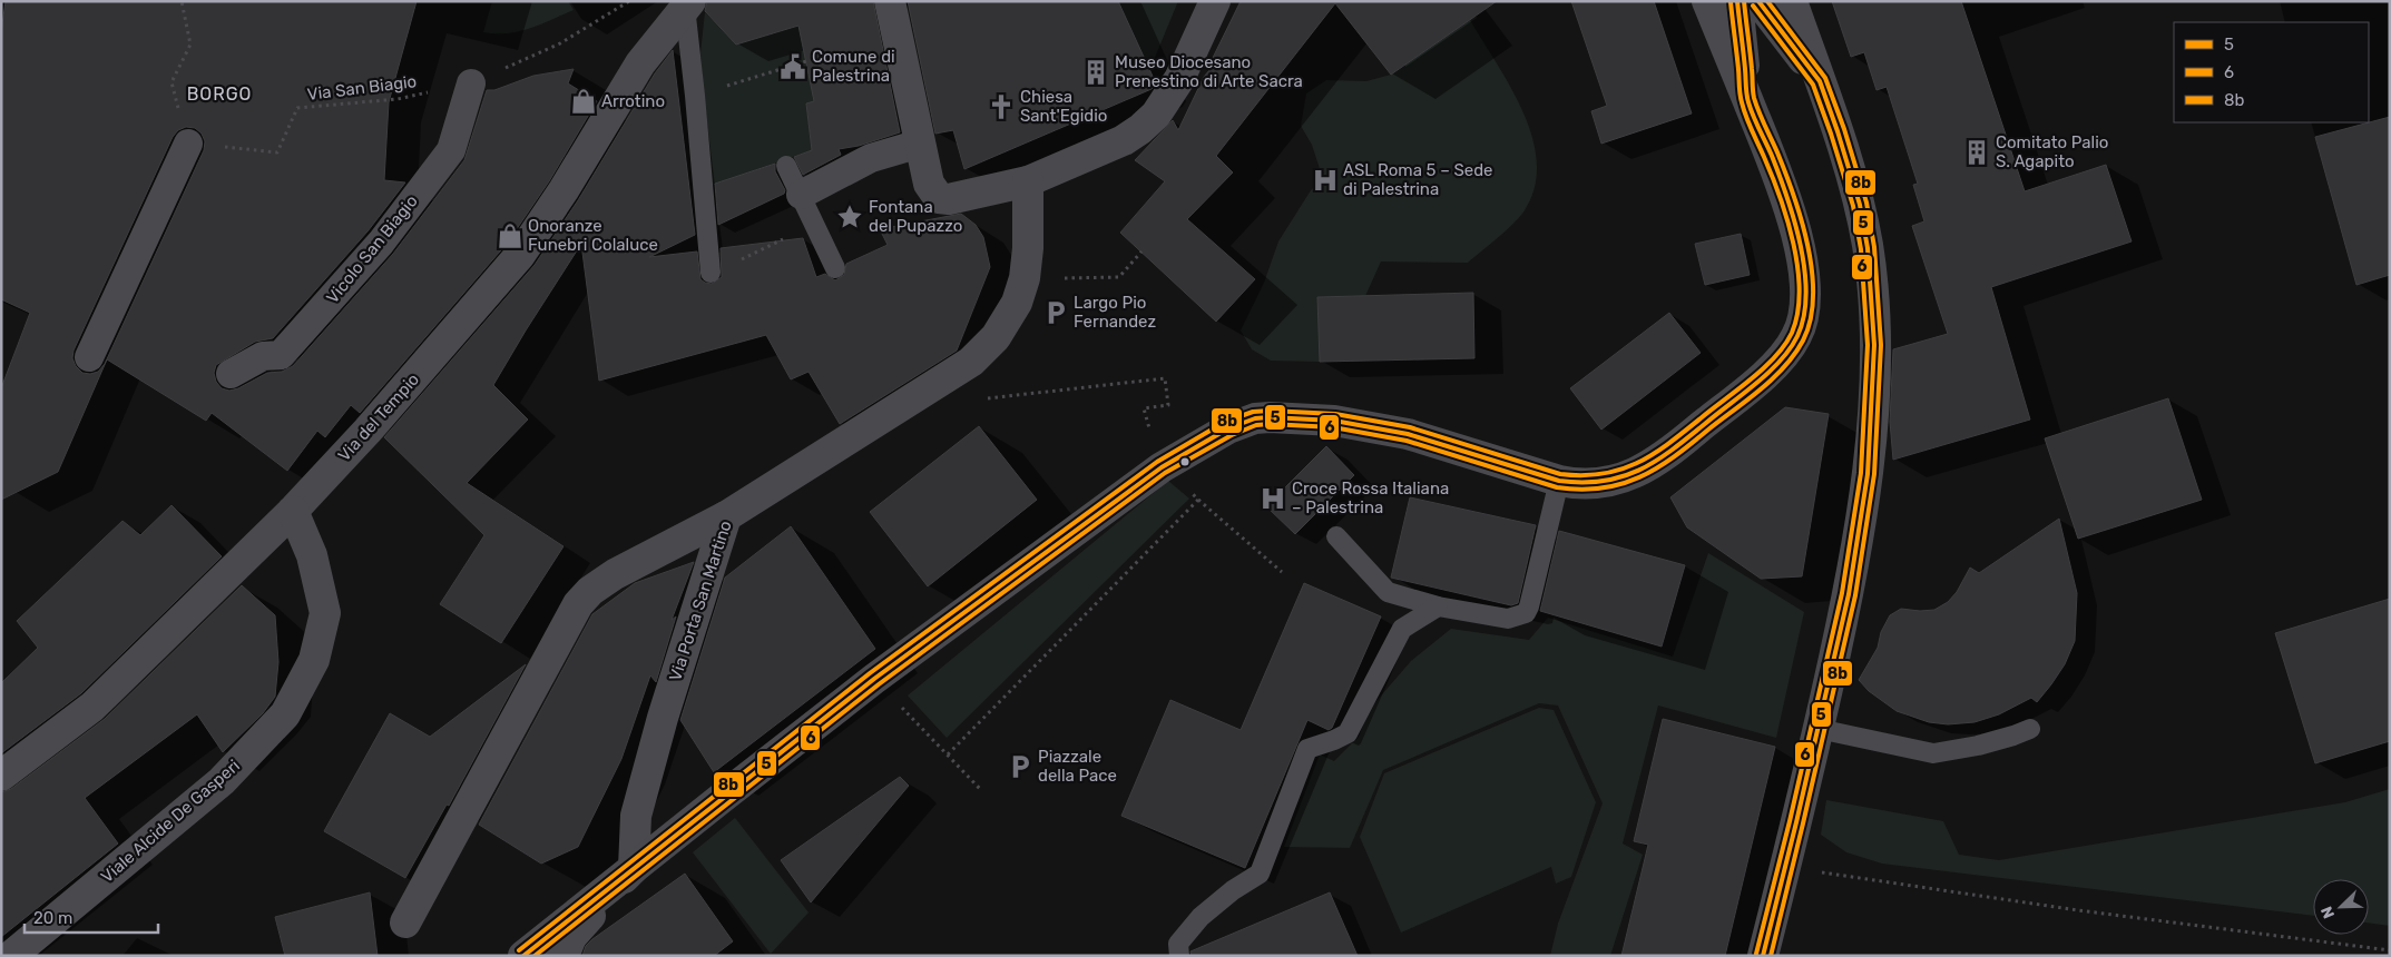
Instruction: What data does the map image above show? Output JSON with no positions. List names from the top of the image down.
{
  "streets": {
    "street": [
      "Vicolo San Biagio",
      "Via del Tempio",
      "Via Porta San Martino",
      "Viale Alcide De Gasperi"
    ],
    "path": ["Via San Biagio"]
  },
  "crossings": [
    ["Via San Biagio", "Vicolo San Biagio"],
    ["Via del Tempio", "Viale Alcide De Gasperi"]
  ],
  "districts": ["BORGO"],
  "places": {
    "public building": ["Comune di Palestrina"],
    "building": ["Museo Diocesano Prenestino di Arte Sacra", "Comitato Palio S. Agapito"],
    "shop": ["Arrotino", "Onoranze Funebri Colaluce"],
    "church": ["Chiesa Sant'Egidio"],
    "hospital": ["ASL Roma 5 – Sede di Palestrina", "Croce Rossa Italiana – Palestrina"],
    "place": ["Fontana del Pupazzo"],
    "parking": ["Largo Pio Fernandez", "Piazzale della Pace"]
  },
  "lines": ["transit line 5", "transit line 6", "transit line 8b"],
  "legend": ["5", "6", "8b"],
  "scale_bar": "20 m",
  "north": "bottom left"
}
